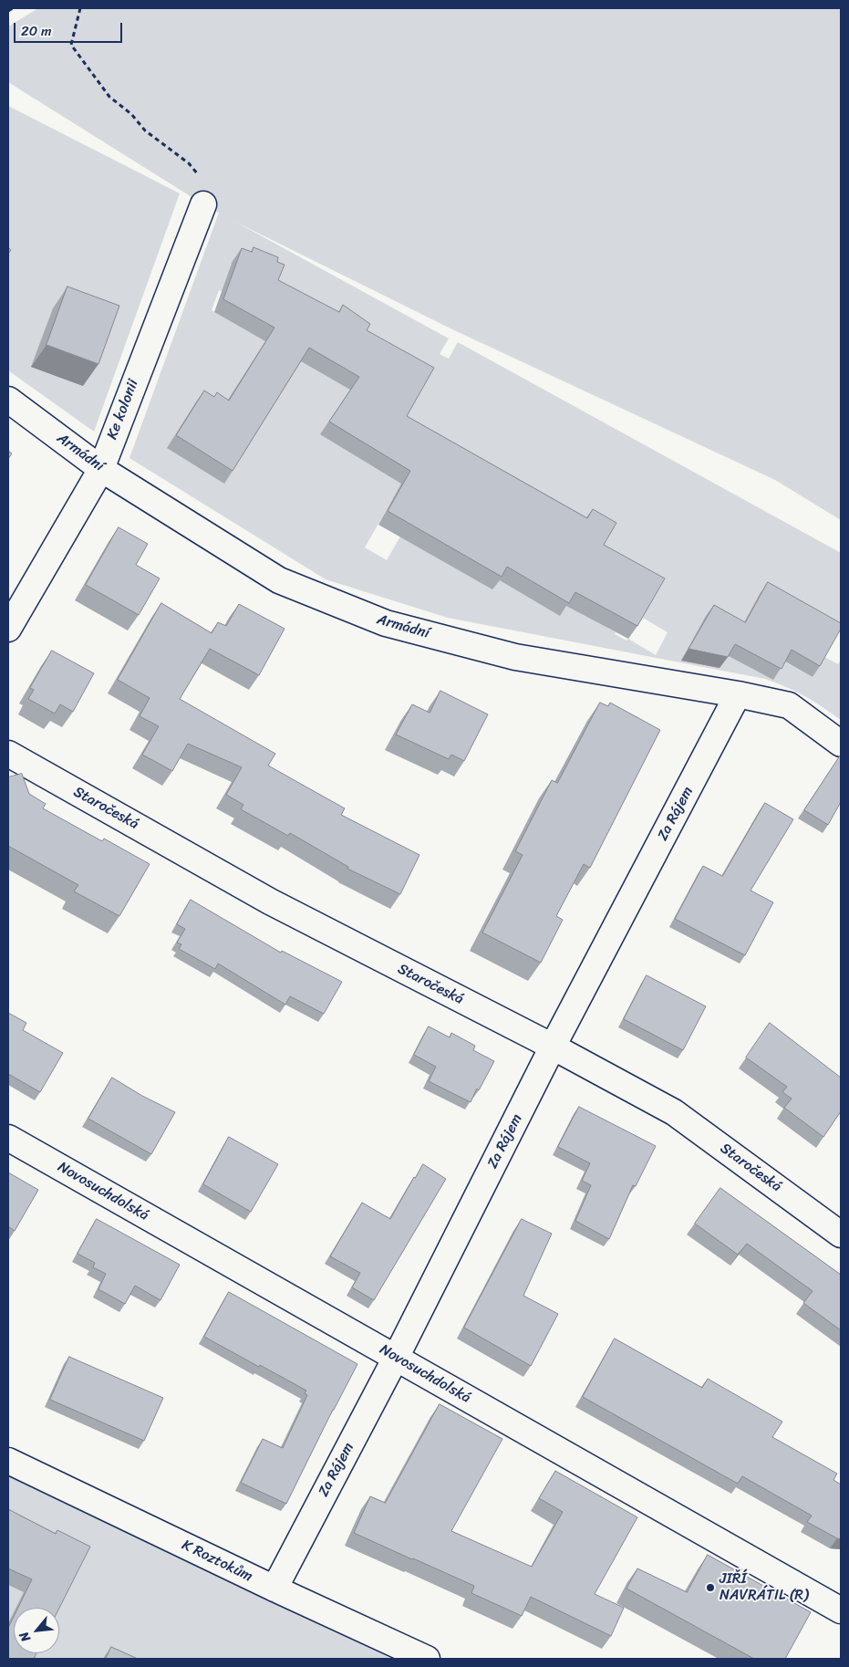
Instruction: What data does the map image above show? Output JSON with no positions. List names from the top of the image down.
{
  "streets": {
    "street": [
      "Ke kolonii",
      "Armádní",
      "Staročeská",
      "Za Rájem",
      "Novosuchdolská",
      "K Roztokům"
    ]
  },
  "crossings": [
    ["Ke kolonii", "Armádní"],
    ["Armádní", "Za Rájem"],
    ["Staročeská", "Za Rájem"],
    ["Za Rájem", "Novosuchdolská"],
    ["Za Rájem", "K Roztokům"]
  ],
  "places": ["JIŘÍ NAVRÁTIL (R)"],
  "scale_bar": "20 m",
  "north": "bottom left"
}
